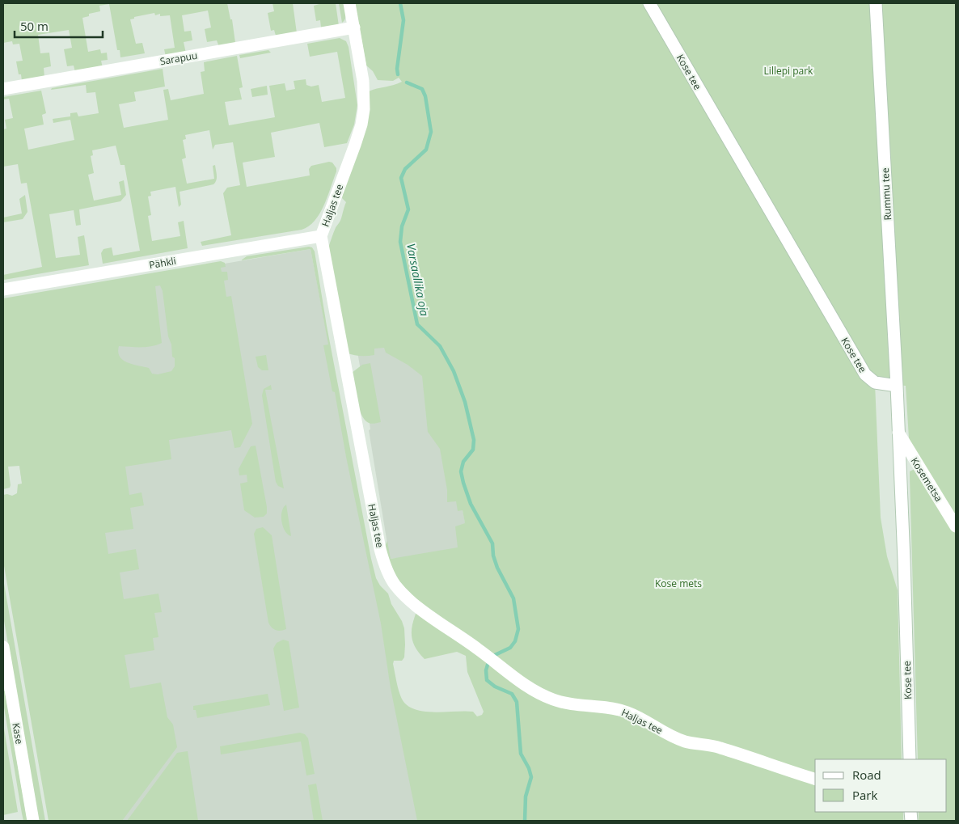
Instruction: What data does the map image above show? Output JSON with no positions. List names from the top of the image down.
{
  "streets": {
    "street": [
      "Sarapuu",
      "Kose tee",
      "Rummu tee",
      "Haljas tee",
      "Pähkli",
      "Kosemetsa",
      "Kase"
    ]
  },
  "crossings": [
    ["Sarapuu", "Haljas tee"],
    ["Kose tee", "Rummu tee"],
    ["Kose tee", "Kosemetsa"],
    ["Haljas tee", "Pähkli"]
  ],
  "water": ["Varsaallika oja"],
  "parks": ["Lillepi park", "Kose mets"],
  "legend": ["Road", "Park"],
  "scale_bar": "50 m"
}
